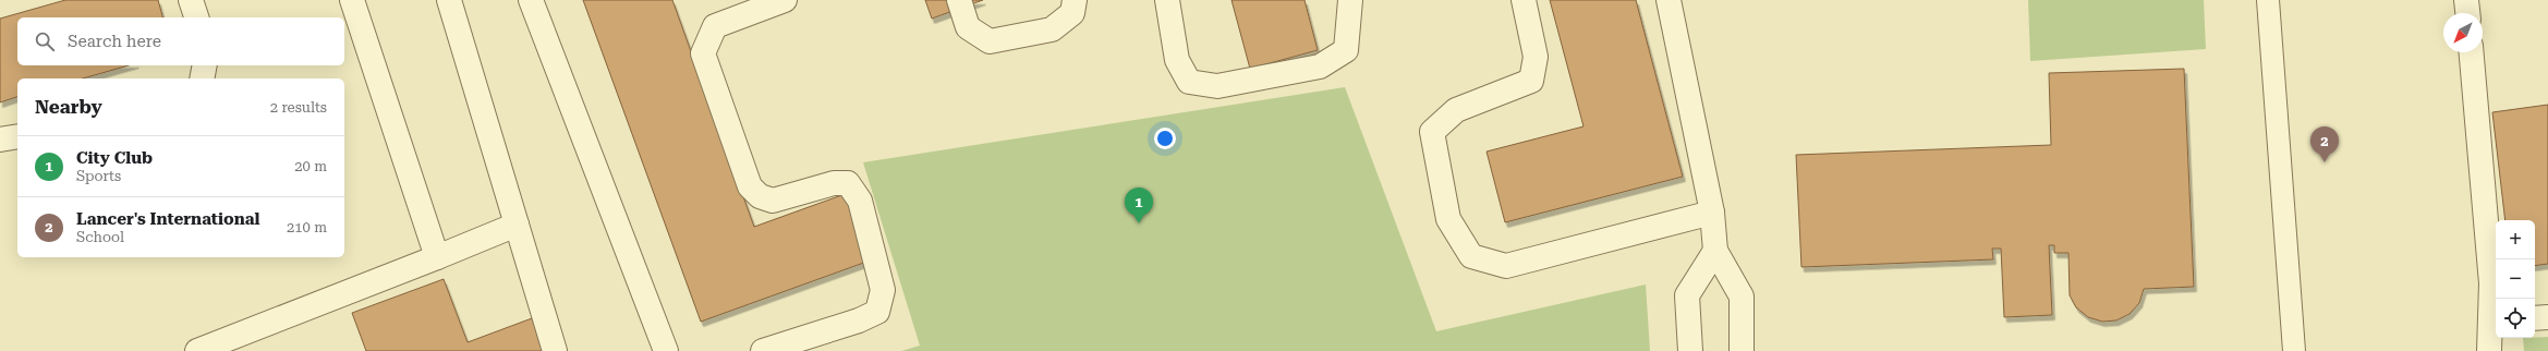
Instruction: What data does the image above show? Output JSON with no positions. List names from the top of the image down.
{
  "north": "bottom left",
  "page": {
    "search": "Search here",
    "heading": ["Nearby", "2 results"],
    "pins": ["2", "1"],
    "list": [
      {
        "mark": "1",
        "name": "City Club",
        "note": "Sports",
        "value": "20 m"
      },
      {
        "mark": "2",
        "name": "Lancer's International",
        "note": "School",
        "value": "210 m"
      }
    ],
    "map_buttons": ["+", "−"]
  }
}
